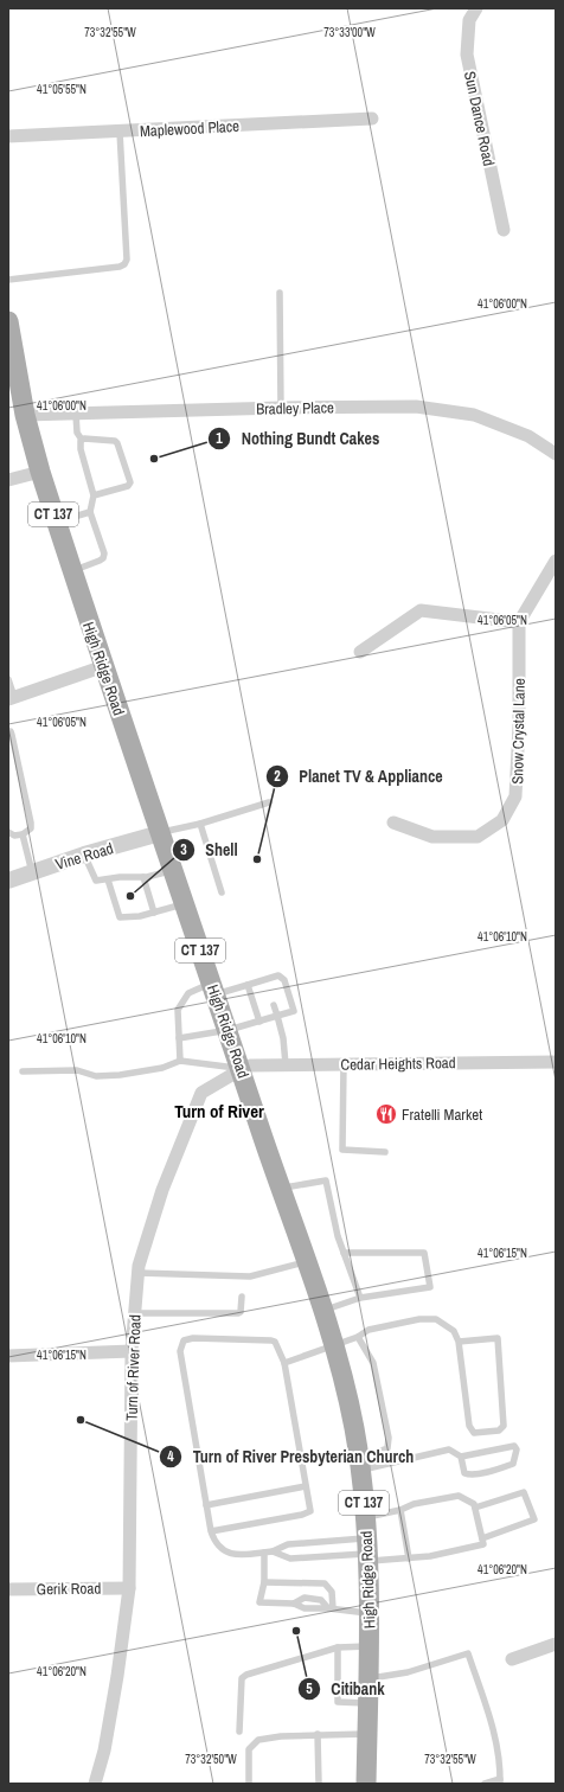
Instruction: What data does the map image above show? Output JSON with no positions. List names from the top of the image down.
{
  "streets": {
    "main road": ["CT 137", "High Ridge Road"],
    "street": [
      "Sun Dance Road",
      "Maplewood Place",
      "Bradley Place",
      "Snow Crystal Lane",
      "Vine Road",
      "Cedar Heights Road",
      "Turn of River Road",
      "Gerik Road"
    ]
  },
  "crossings": [
    ["Bradley Place", "High Ridge Road"],
    ["High Ridge Road", "Vine Road"],
    ["High Ridge Road", "Cedar Heights Road"],
    ["High Ridge Road", "Turn of River Road"],
    ["Cedar Heights Road", "Turn of River Road"],
    ["Turn of River Road", "Gerik Road"]
  ],
  "districts": ["Turn of River"],
  "places": {
    "other": [
      "Nothing Bundt Cakes",
      "Planet TV & Appliance",
      "Shell",
      "Turn of River Presbyterian Church",
      "Citibank"
    ],
    "restaurant": ["Fratelli Market"]
  },
  "coordinates": [
    "73°32'55\"W",
    "73°33'00\"W",
    "41°05'55\"N",
    "41°06'00\"N",
    "41°06'05\"N",
    "41°06'10\"N",
    "41°06'15\"N",
    "41°06'20\"N",
    "73°32'50\"W"
  ]
}
